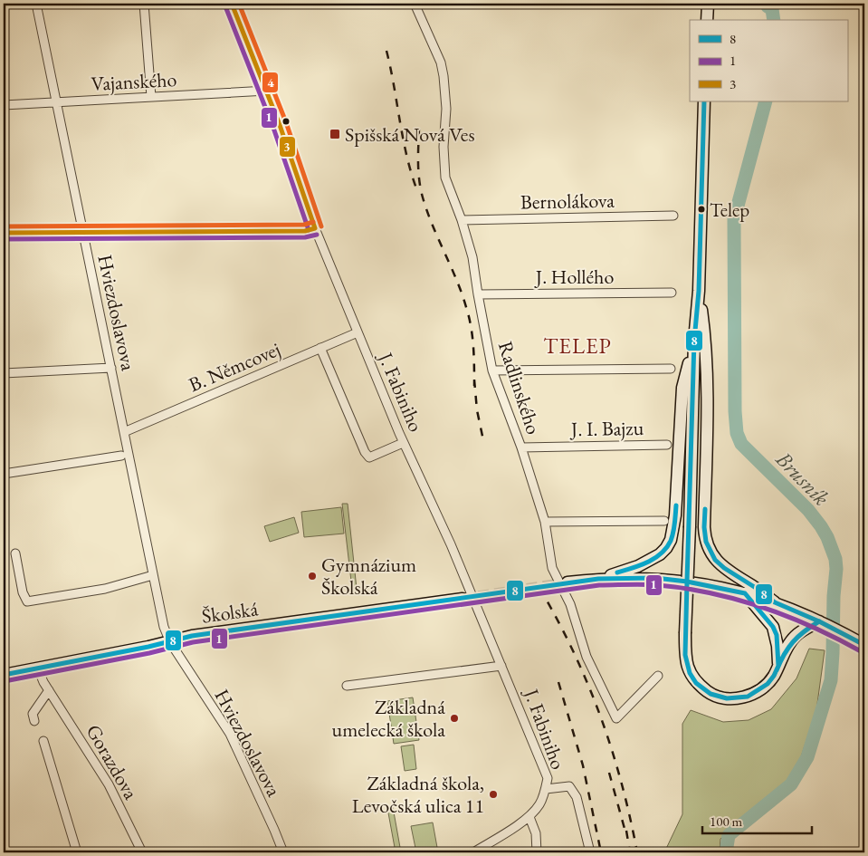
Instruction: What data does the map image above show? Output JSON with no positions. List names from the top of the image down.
{
  "streets": {
    "main road": ["Školská"],
    "street": [
      "Vajanského",
      "Bernolákova",
      "J. Hollého",
      "Hviezdoslavova",
      "B. Němcovej",
      "Radlinského",
      "J. Fabiniho",
      "J. I. Bajzu",
      "Gorazdova"
    ]
  },
  "crossings": [
    ["Vajanského", "Hviezdoslavova"],
    ["Vajanského", "J. Fabiniho"],
    ["Bernolákova", "Radlinského"],
    ["J. Hollého", "Radlinského"],
    ["Hviezdoslavova", "B. Němcovej"],
    ["Hviezdoslavova", "Školská"],
    ["B. Němcovej", "J. Fabiniho"],
    ["Radlinského", "J. I. Bajzu"],
    ["Školská", "Gorazdova"]
  ],
  "districts": ["TELEP"],
  "water": ["Brusník"],
  "places": {
    "transit": ["Spišská Nová Ves"],
    "other": [
      "Telep",
      "Gymnázium Školská",
      "Základná umelecká škola",
      "Základná škola, Levočská ulica 11"
    ]
  },
  "lines": [
    "transit line 3",
    "transit line 4",
    "transit line 1",
    "transit line 8"
  ],
  "legend": ["8", "1", "3"],
  "scale_bar": "100 m"
}
